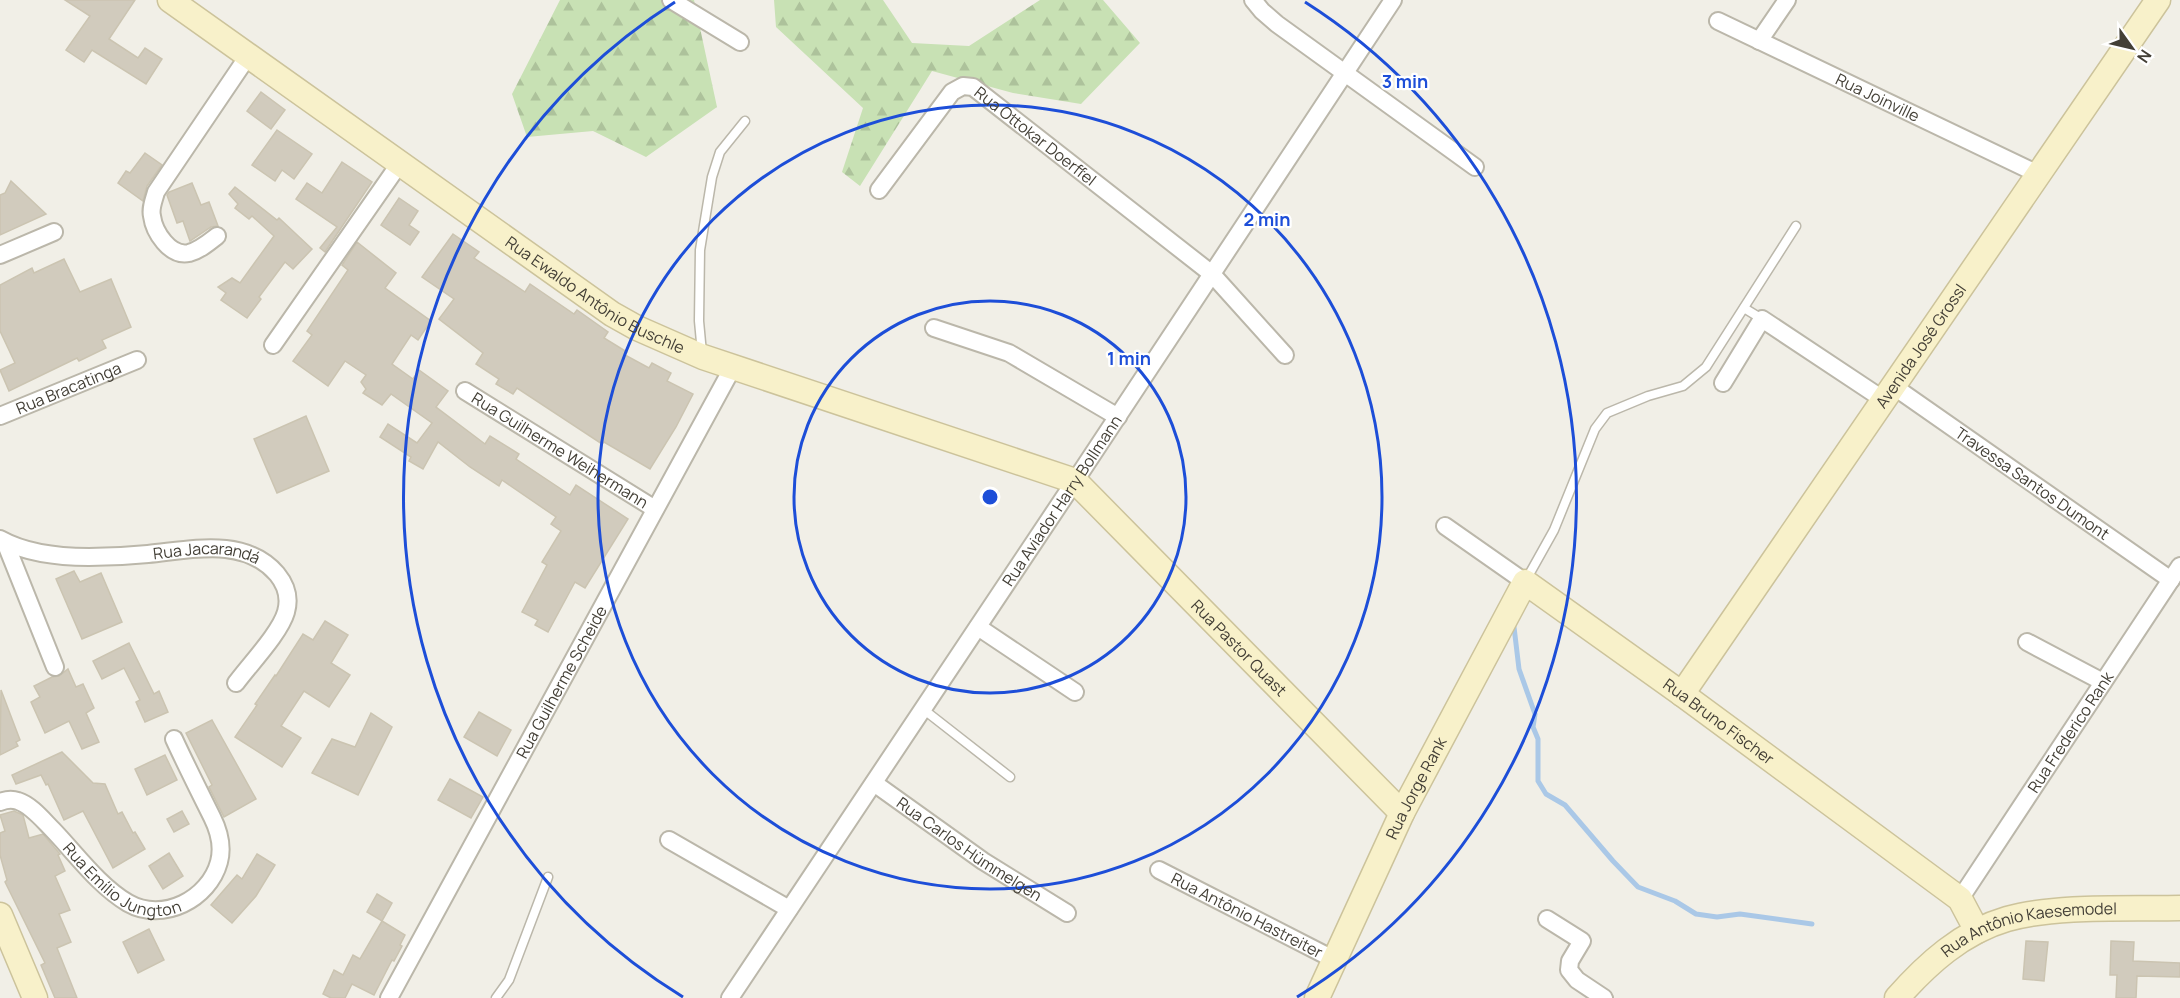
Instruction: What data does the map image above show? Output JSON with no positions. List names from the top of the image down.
{
  "streets": {
    "street": [
      "Rua Joinville",
      "Rua Ottokar Doerffel",
      "Rua Ewaldo Antônio Buschle",
      "Avenida José Grossl",
      "Rua Bracatinga",
      "Rua Guilherme Weihermann",
      "Travessa Santos Dumont",
      "Rua Aviador Harry Bollmann",
      "Rua Jacarandá",
      "Rua Pastor Quast",
      "Rua Guilherme Scheide",
      "Rua Bruno Fischer",
      "Rua Frederico Rank",
      "Rua Jorge Rank",
      "Rua Carlos Hümmelgen",
      "Rua Emílio Jungton",
      "Rua Antônio Hastreiter",
      "Rua Antônio Kaesemodel"
    ]
  },
  "crossings": [
    ["Rua Joinville", "Avenida José Grossl"],
    ["Rua Ottokar Doerffel", "Rua Aviador Harry Bollmann"],
    ["Rua Ewaldo Antônio Buschle", "Rua Aviador Harry Bollmann"],
    ["Rua Ewaldo Antônio Buschle", "Rua Pastor Quast"],
    ["Rua Ewaldo Antônio Buschle", "Rua Guilherme Scheide"],
    ["Avenida José Grossl", "Travessa Santos Dumont"],
    ["Avenida José Grossl", "Rua Bruno Fischer"],
    ["Rua Guilherme Weihermann", "Rua Guilherme Scheide"],
    ["Travessa Santos Dumont", "Rua Frederico Rank"],
    ["Rua Aviador Harry Bollmann", "Rua Pastor Quast"],
    ["Rua Aviador Harry Bollmann", "Rua Carlos Hümmelgen"],
    ["Rua Pastor Quast", "Rua Jorge Rank"],
    ["Rua Bruno Fischer", "Rua Frederico Rank"],
    ["Rua Bruno Fischer", "Rua Jorge Rank"],
    ["Rua Bruno Fischer", "Rua Antônio Kaesemodel"],
    ["Rua Jorge Rank", "Rua Antônio Hastreiter"]
  ],
  "north": "bottom right",
  "rings": ["3 min", "2 min", "1 min"]
}
